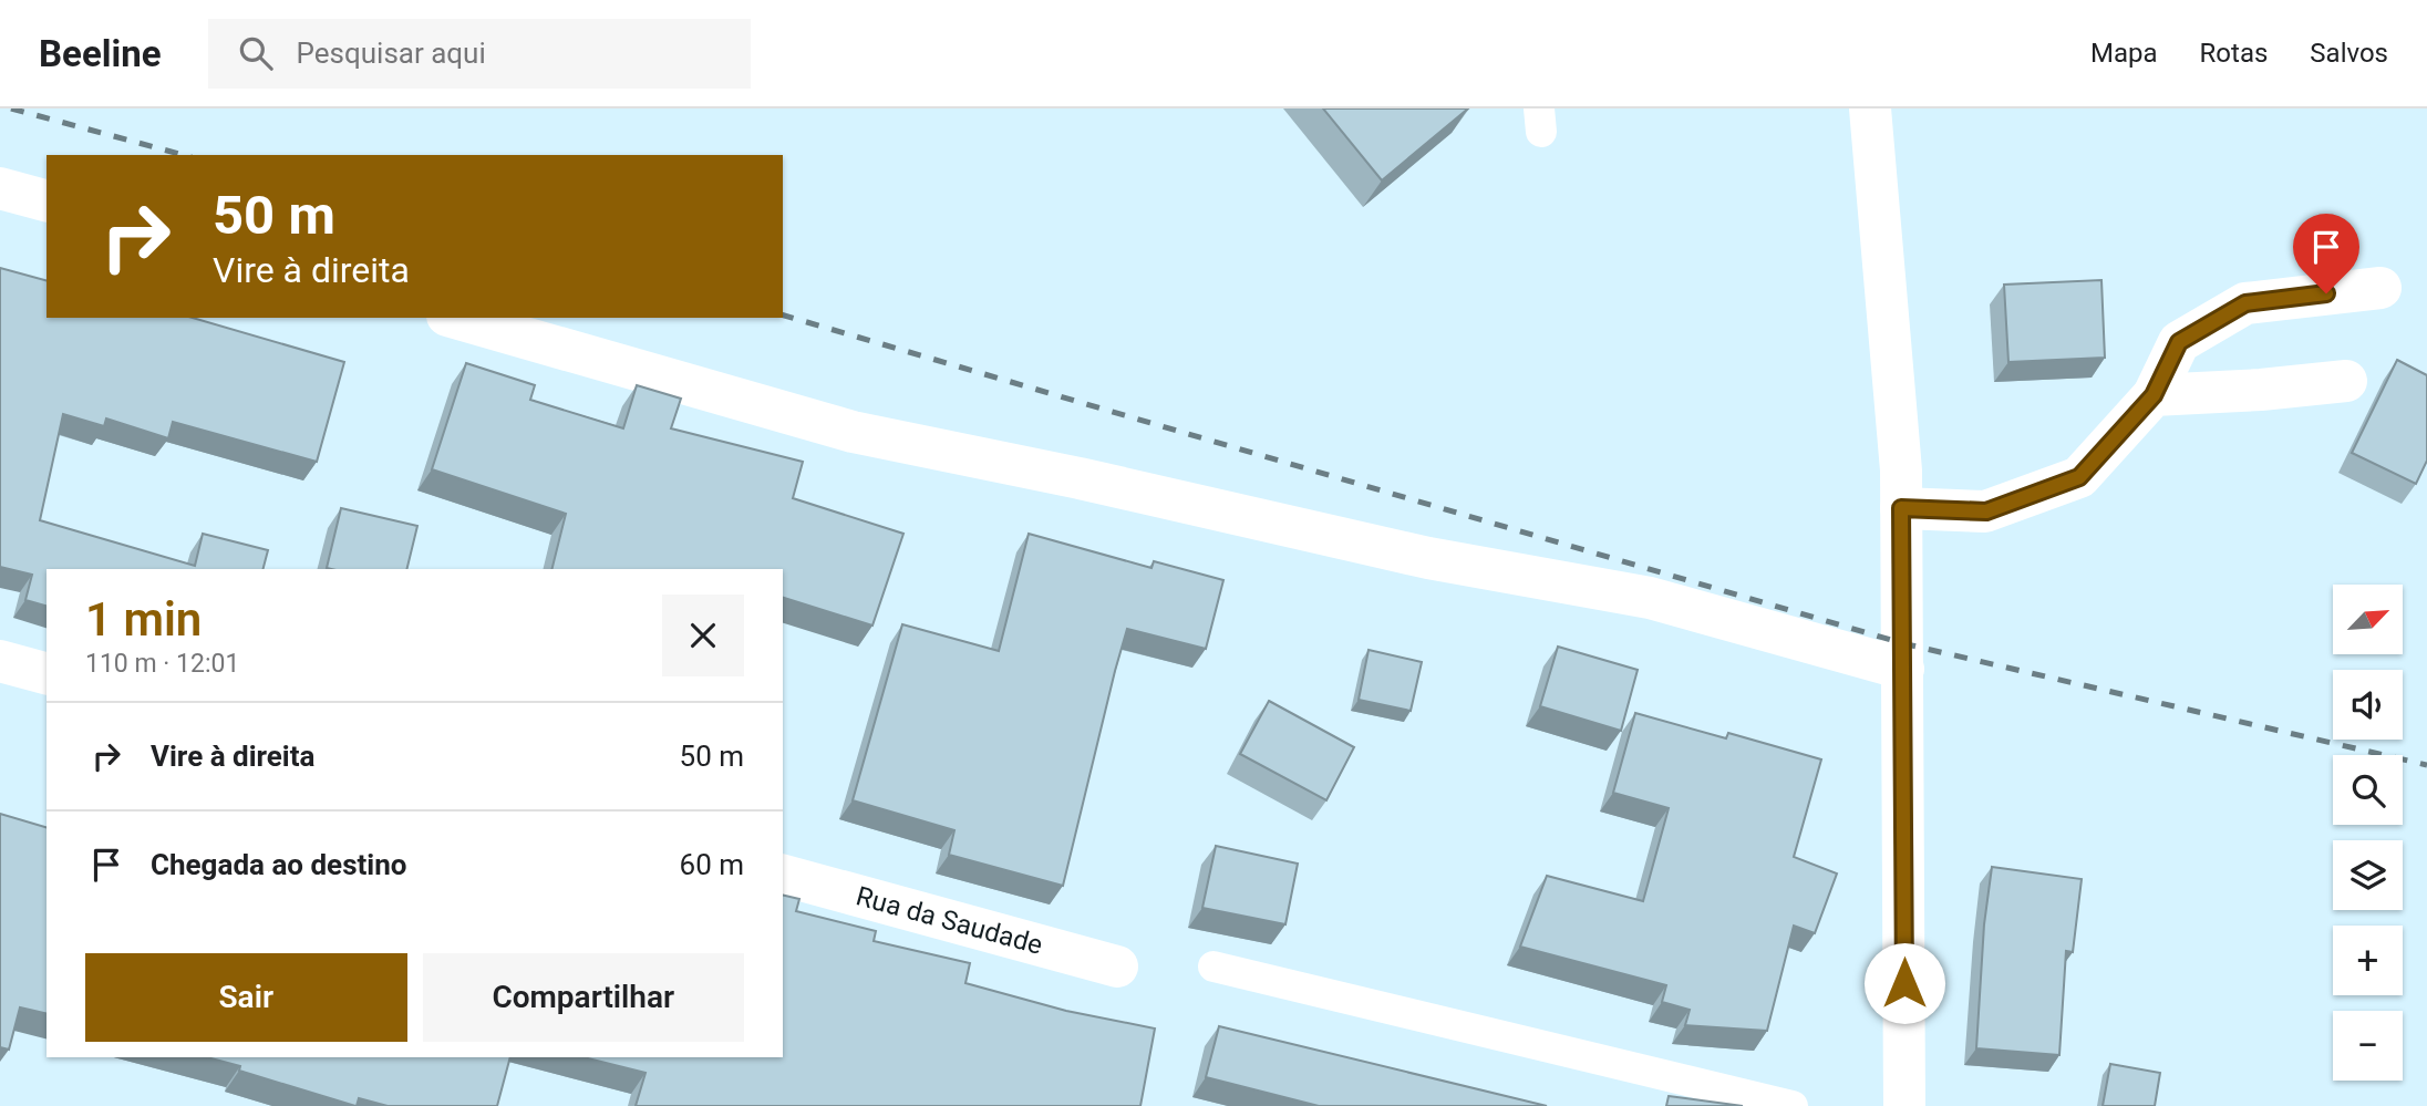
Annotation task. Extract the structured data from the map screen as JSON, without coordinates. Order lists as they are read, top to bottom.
{
  "streets": {
    "street": ["Rua da Saudade"]
  },
  "north": "top right",
  "page": {
    "header": "Beeline",
    "search": "Pesquisar aqui",
    "nav": ["Mapa", "Rotas", "Salvos"],
    "turn": ["50 m", "Vire à direita"],
    "heading": ["1 min", "110 m · 12:01"],
    "map_buttons": ["+", "−"],
    "list": [
      {
        "name": "Vire à direita",
        "value": "50 m"
      },
      {
        "name": "Chegada ao destino",
        "value": "60 m"
      }
    ],
    "buttons": ["Sair", "Compartilhar"]
  }
}
